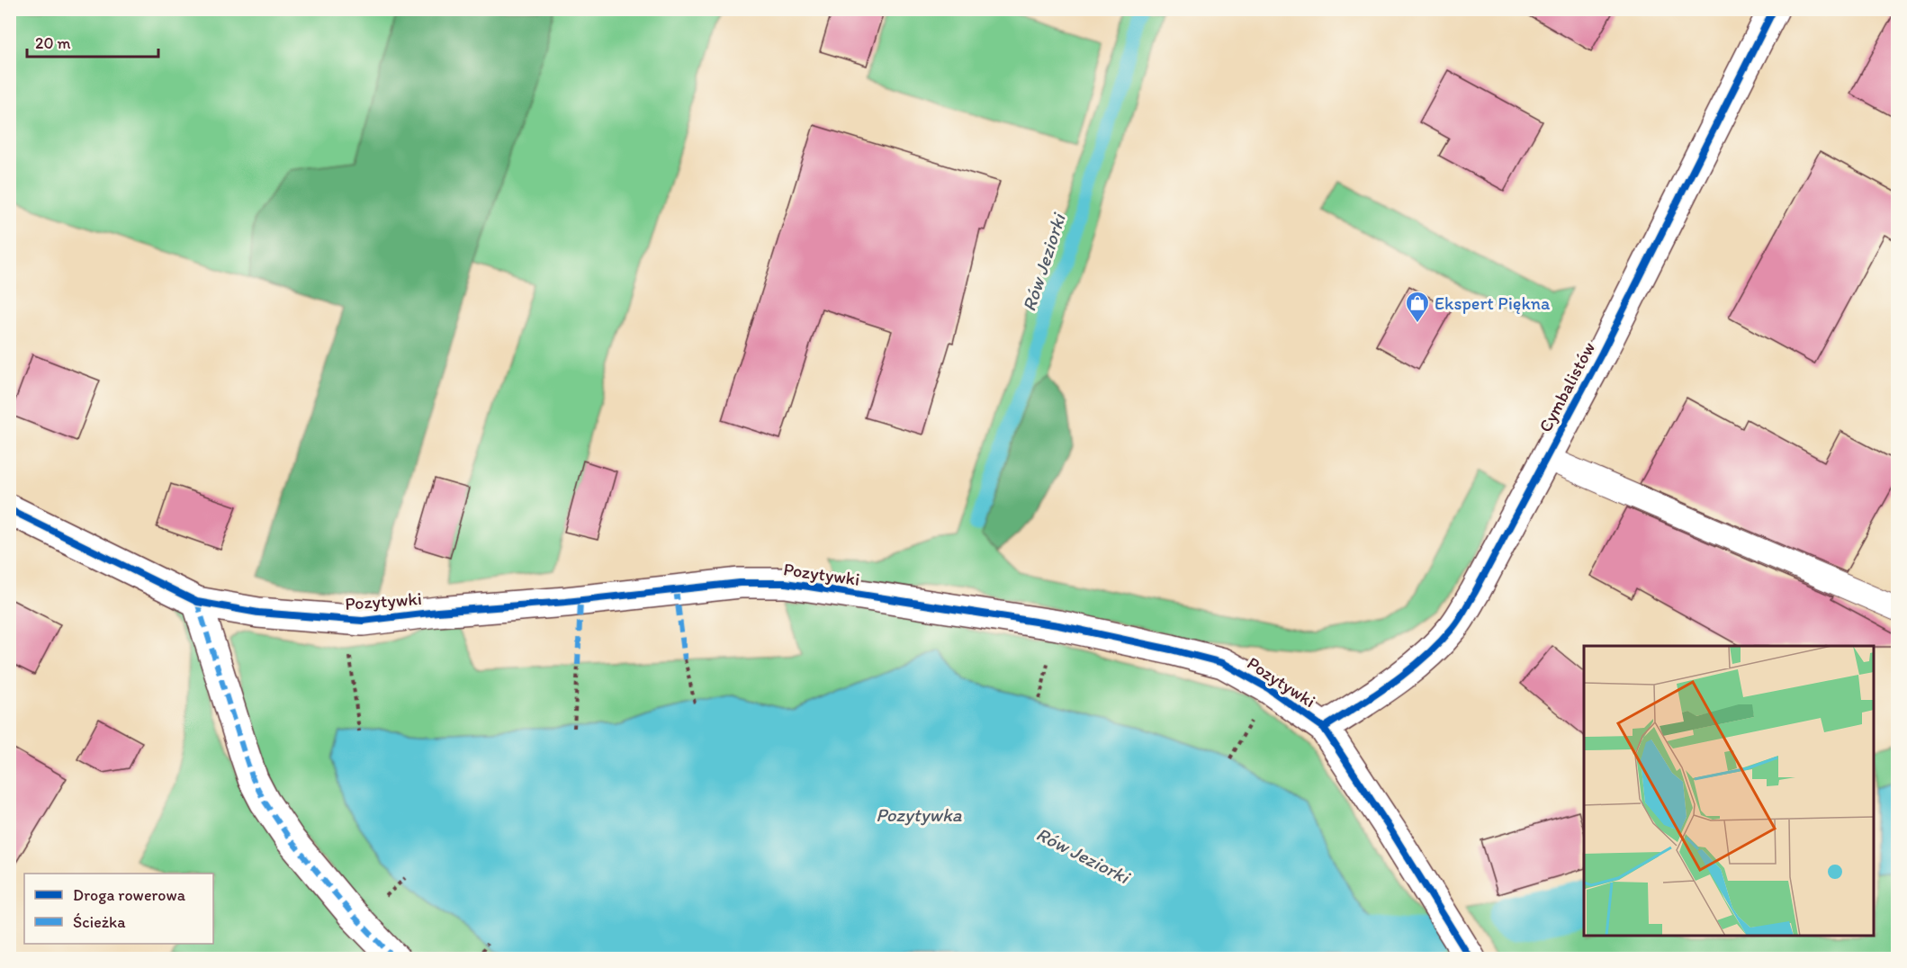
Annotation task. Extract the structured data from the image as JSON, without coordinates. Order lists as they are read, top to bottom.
{
  "streets": {
    "street": ["Cymbalistów", "Pozytywki"]
  },
  "crossings": [
    ["Cymbalistów", "Pozytywki"]
  ],
  "water": ["Rów Jeziorki", "Pozytywka"],
  "places": {
    "shop": ["Ekspert Piękna"]
  },
  "legend": ["Droga rowerowa", "Ścieżka"],
  "scale_bar": "20 m"
}
